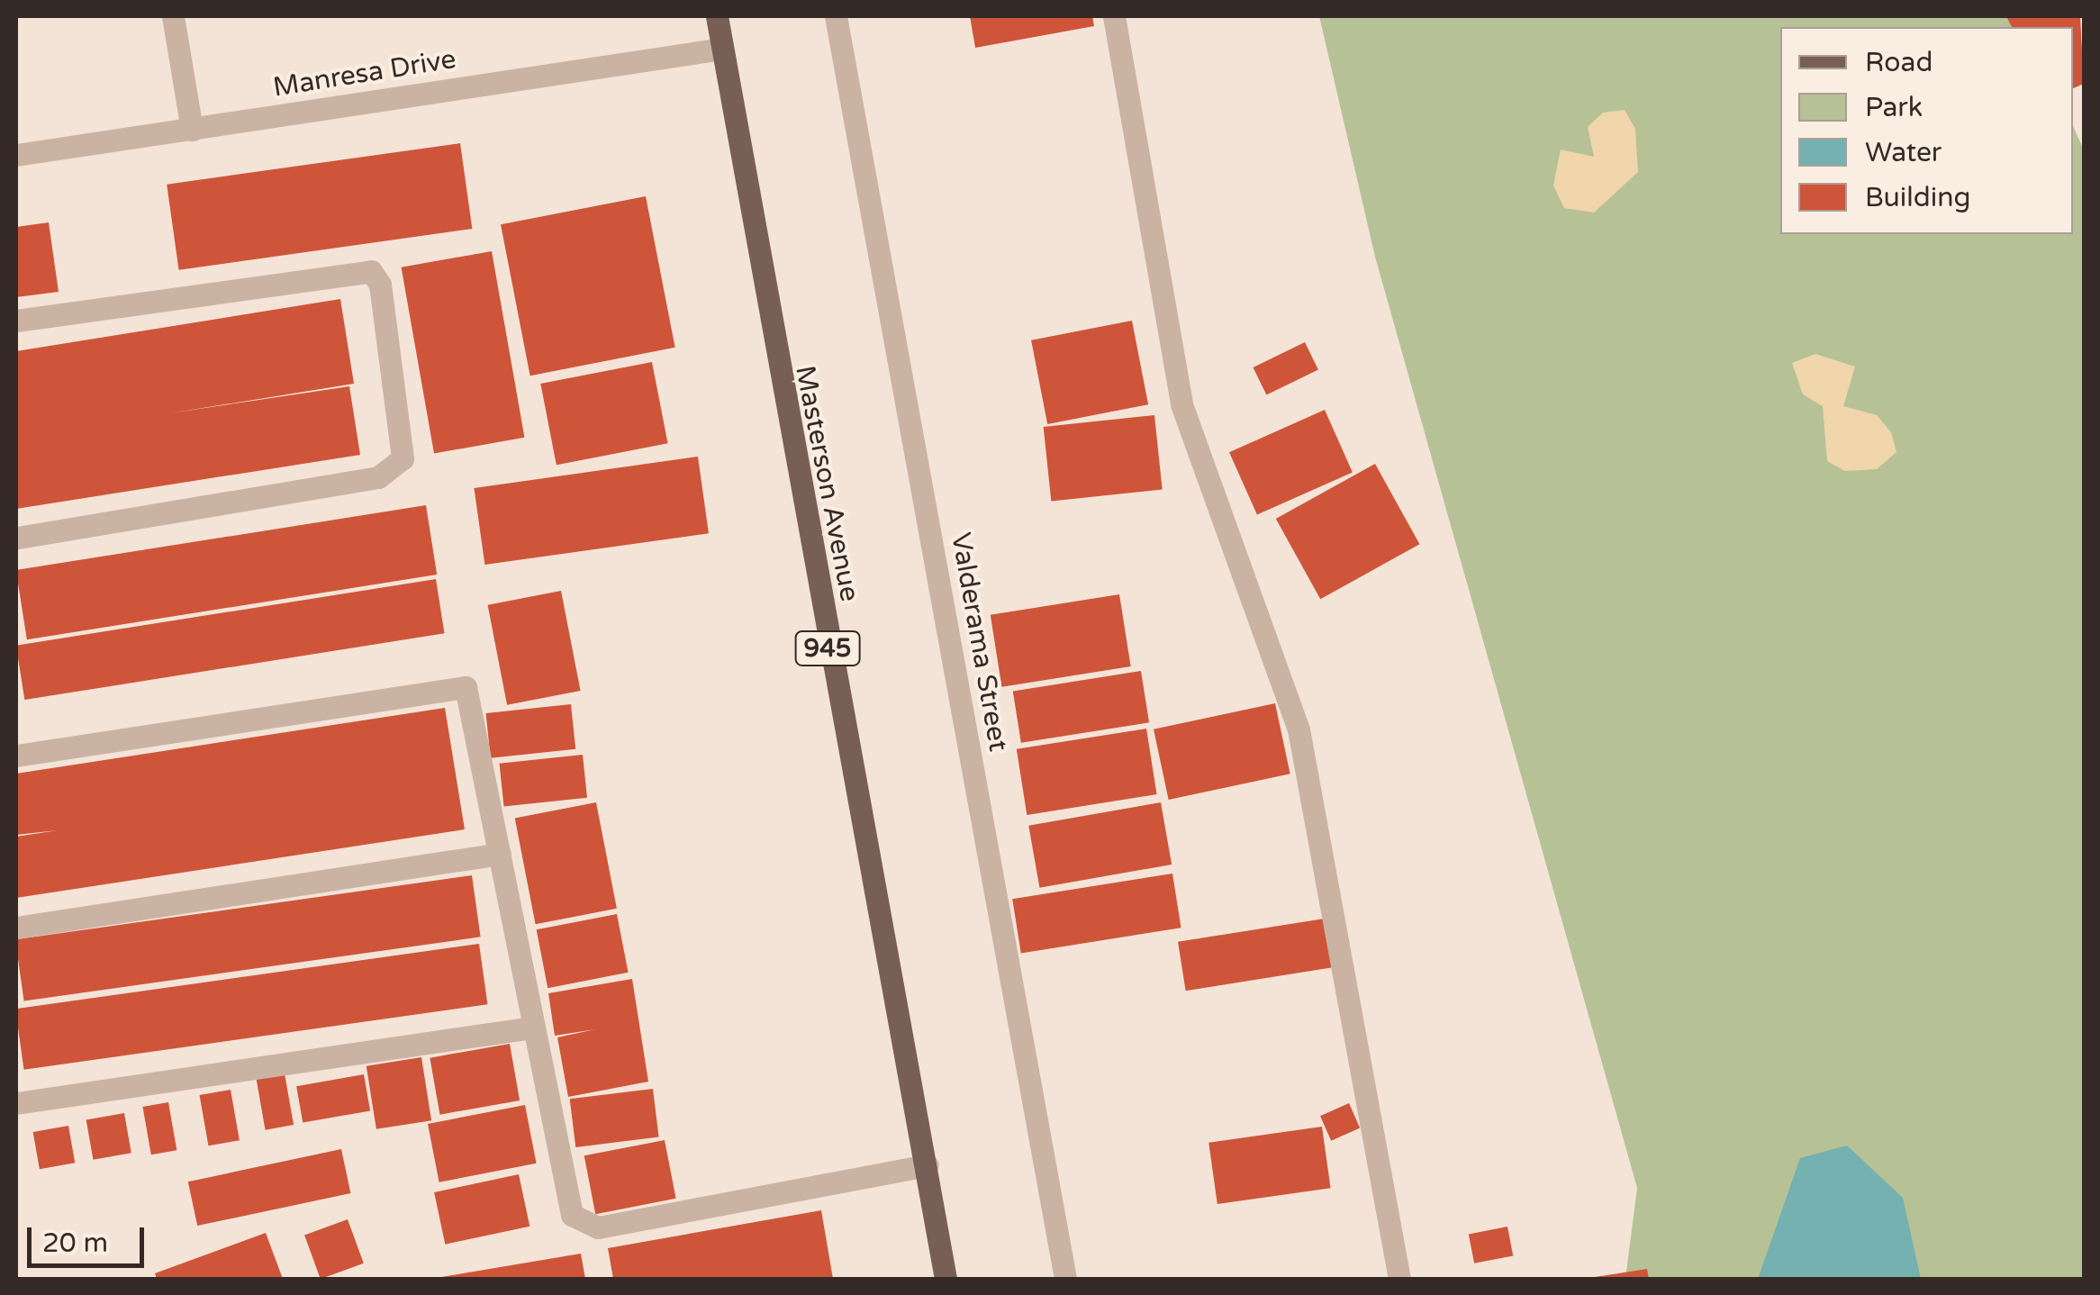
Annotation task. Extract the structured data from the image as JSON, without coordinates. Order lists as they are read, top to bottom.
{
  "streets": {
    "main road": ["Masterson Avenue", "945"],
    "street": ["Manresa Drive", "Valderama Street"]
  },
  "crossings": [
    ["Manresa Drive", "Masterson Avenue"]
  ],
  "legend": [
    "Road",
    "Park",
    "Water",
    "Building"
  ],
  "scale_bar": "20 m"
}
